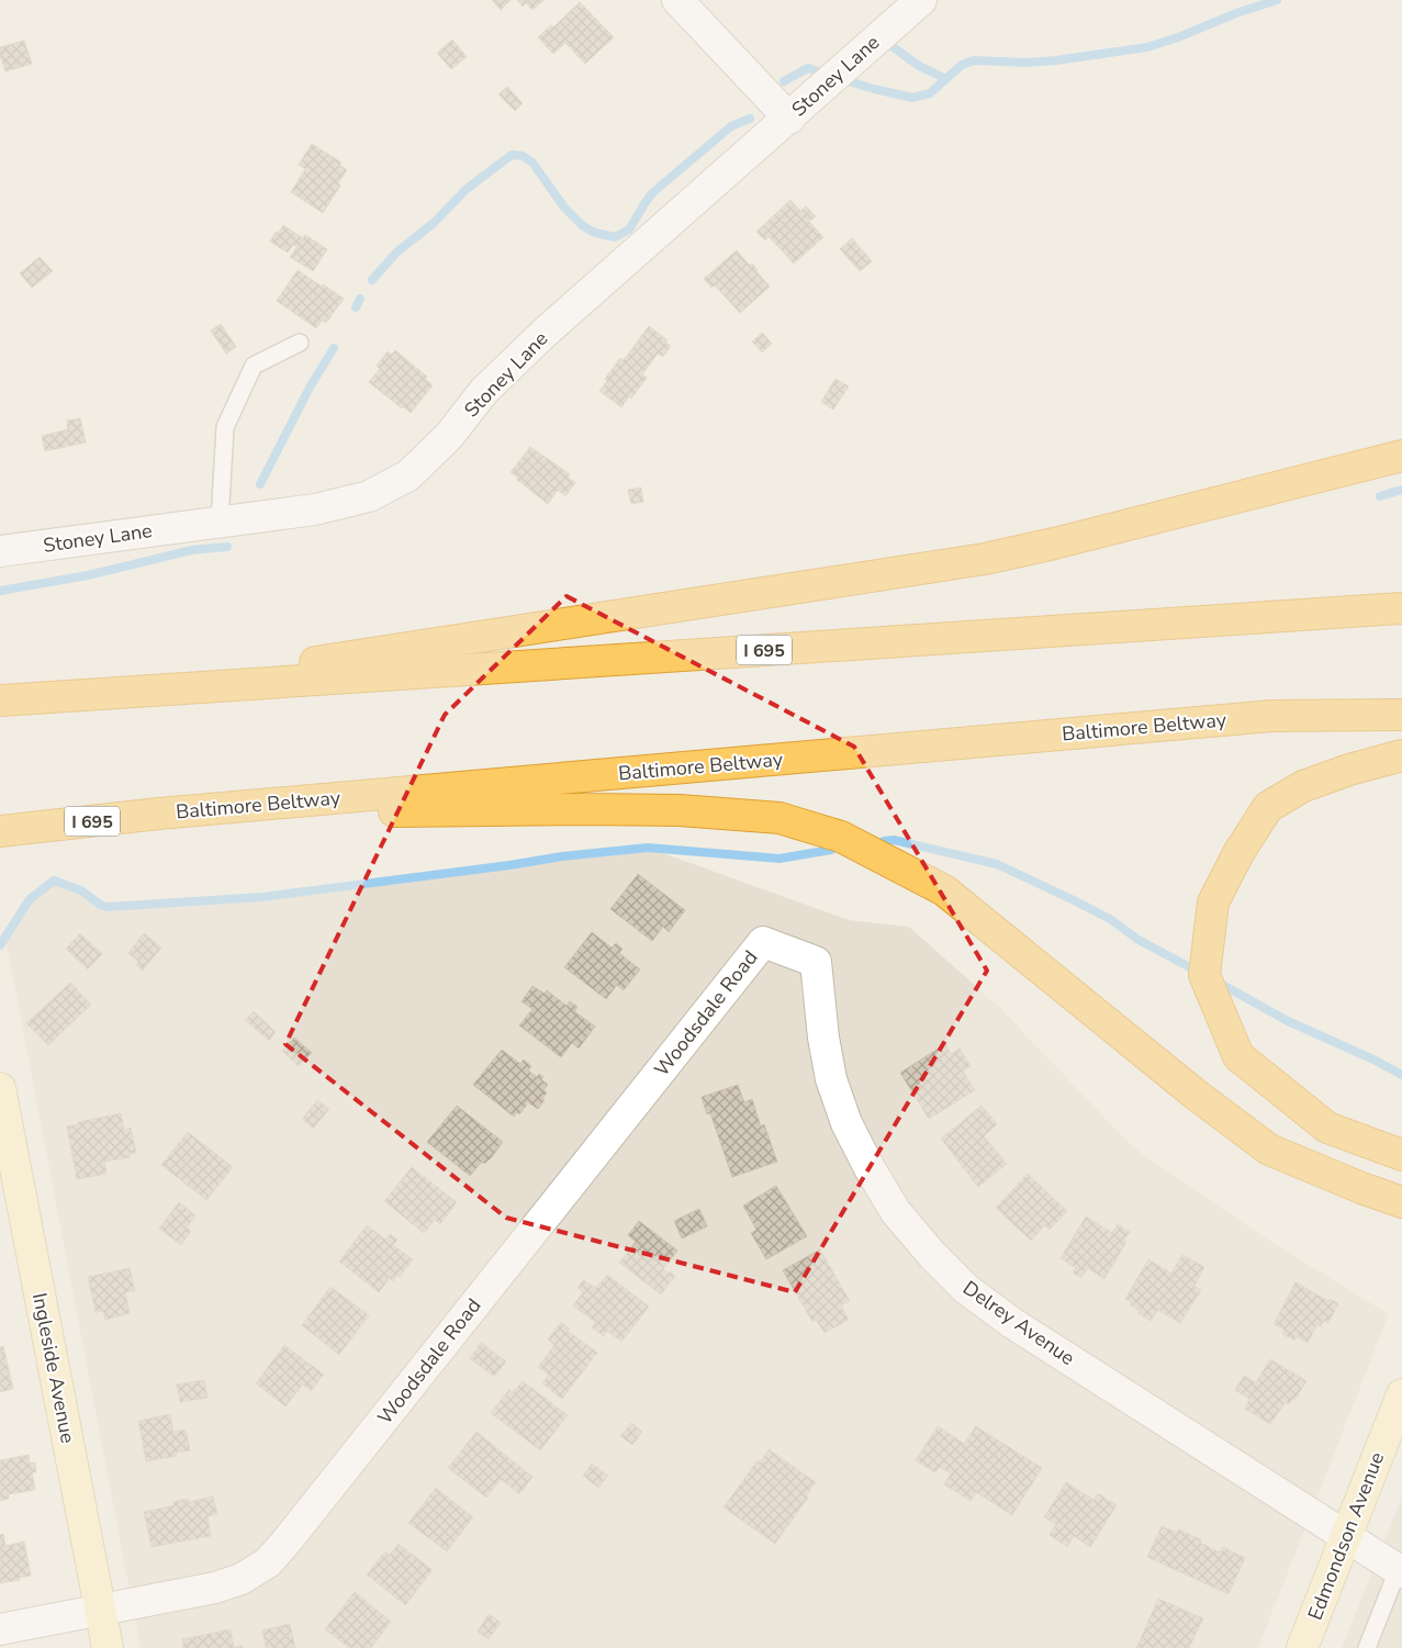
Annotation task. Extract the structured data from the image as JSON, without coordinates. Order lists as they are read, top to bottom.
{
  "streets": {
    "highway": ["I 695", "Baltimore Beltway"],
    "main road": ["Ingleside Avenue", "Edmondson Avenue"],
    "street": ["Stoney Lane", "Woodsdale Road", "Delrey Avenue"]
  },
  "crossings": [
    ["Woodsdale Road", "Delrey Avenue"],
    ["Woodsdale Road", "Ingleside Avenue"],
    ["Delrey Avenue", "Edmondson Avenue"]
  ]
}
